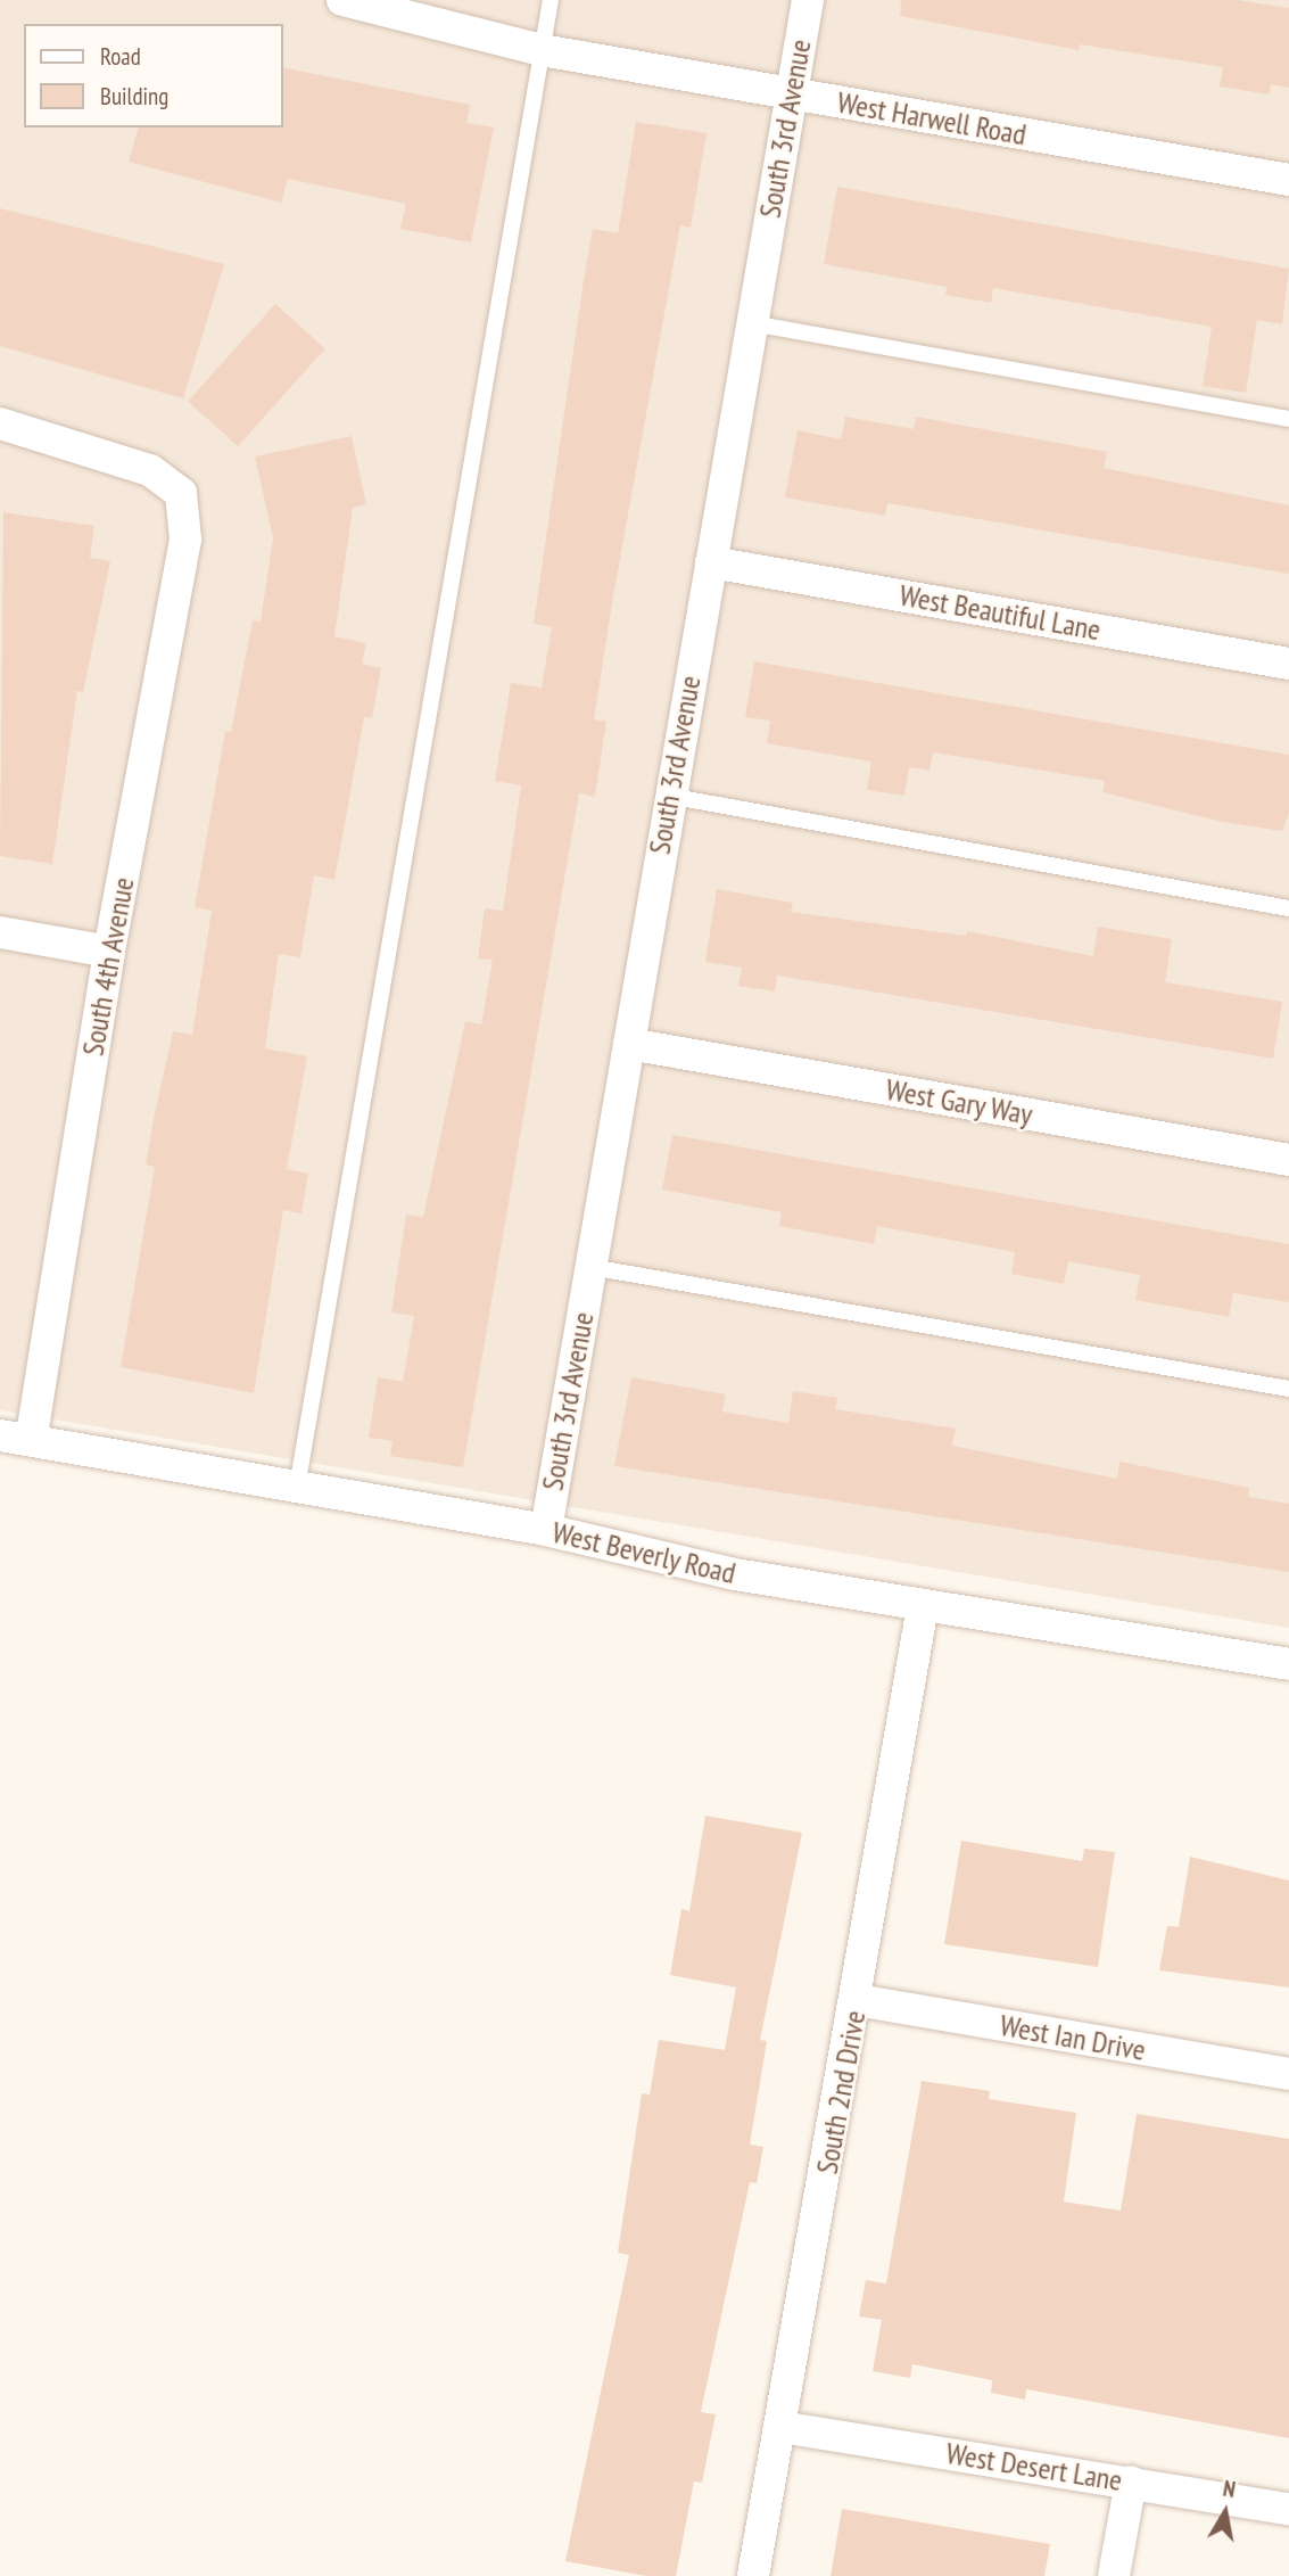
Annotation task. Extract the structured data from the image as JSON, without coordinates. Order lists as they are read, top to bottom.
{
  "streets": {
    "street": [
      "West Harwell Road",
      "South 3rd Avenue",
      "West Beautiful Lane",
      "South 4th Avenue",
      "West Gary Way",
      "West Beverly Road",
      "West Ian Drive",
      "South 2nd Drive",
      "West Desert Lane"
    ]
  },
  "crossings": [
    ["West Harwell Road", "South 3rd Avenue"],
    ["South 3rd Avenue", "West Beautiful Lane"],
    ["South 3rd Avenue", "West Gary Way"],
    ["South 3rd Avenue", "West Beverly Road"],
    ["South 4th Avenue", "West Beverly Road"],
    ["West Beverly Road", "South 2nd Drive"],
    ["West Ian Drive", "South 2nd Drive"],
    ["South 2nd Drive", "West Desert Lane"]
  ],
  "legend": ["Road", "Building"],
  "north": "top"
}
